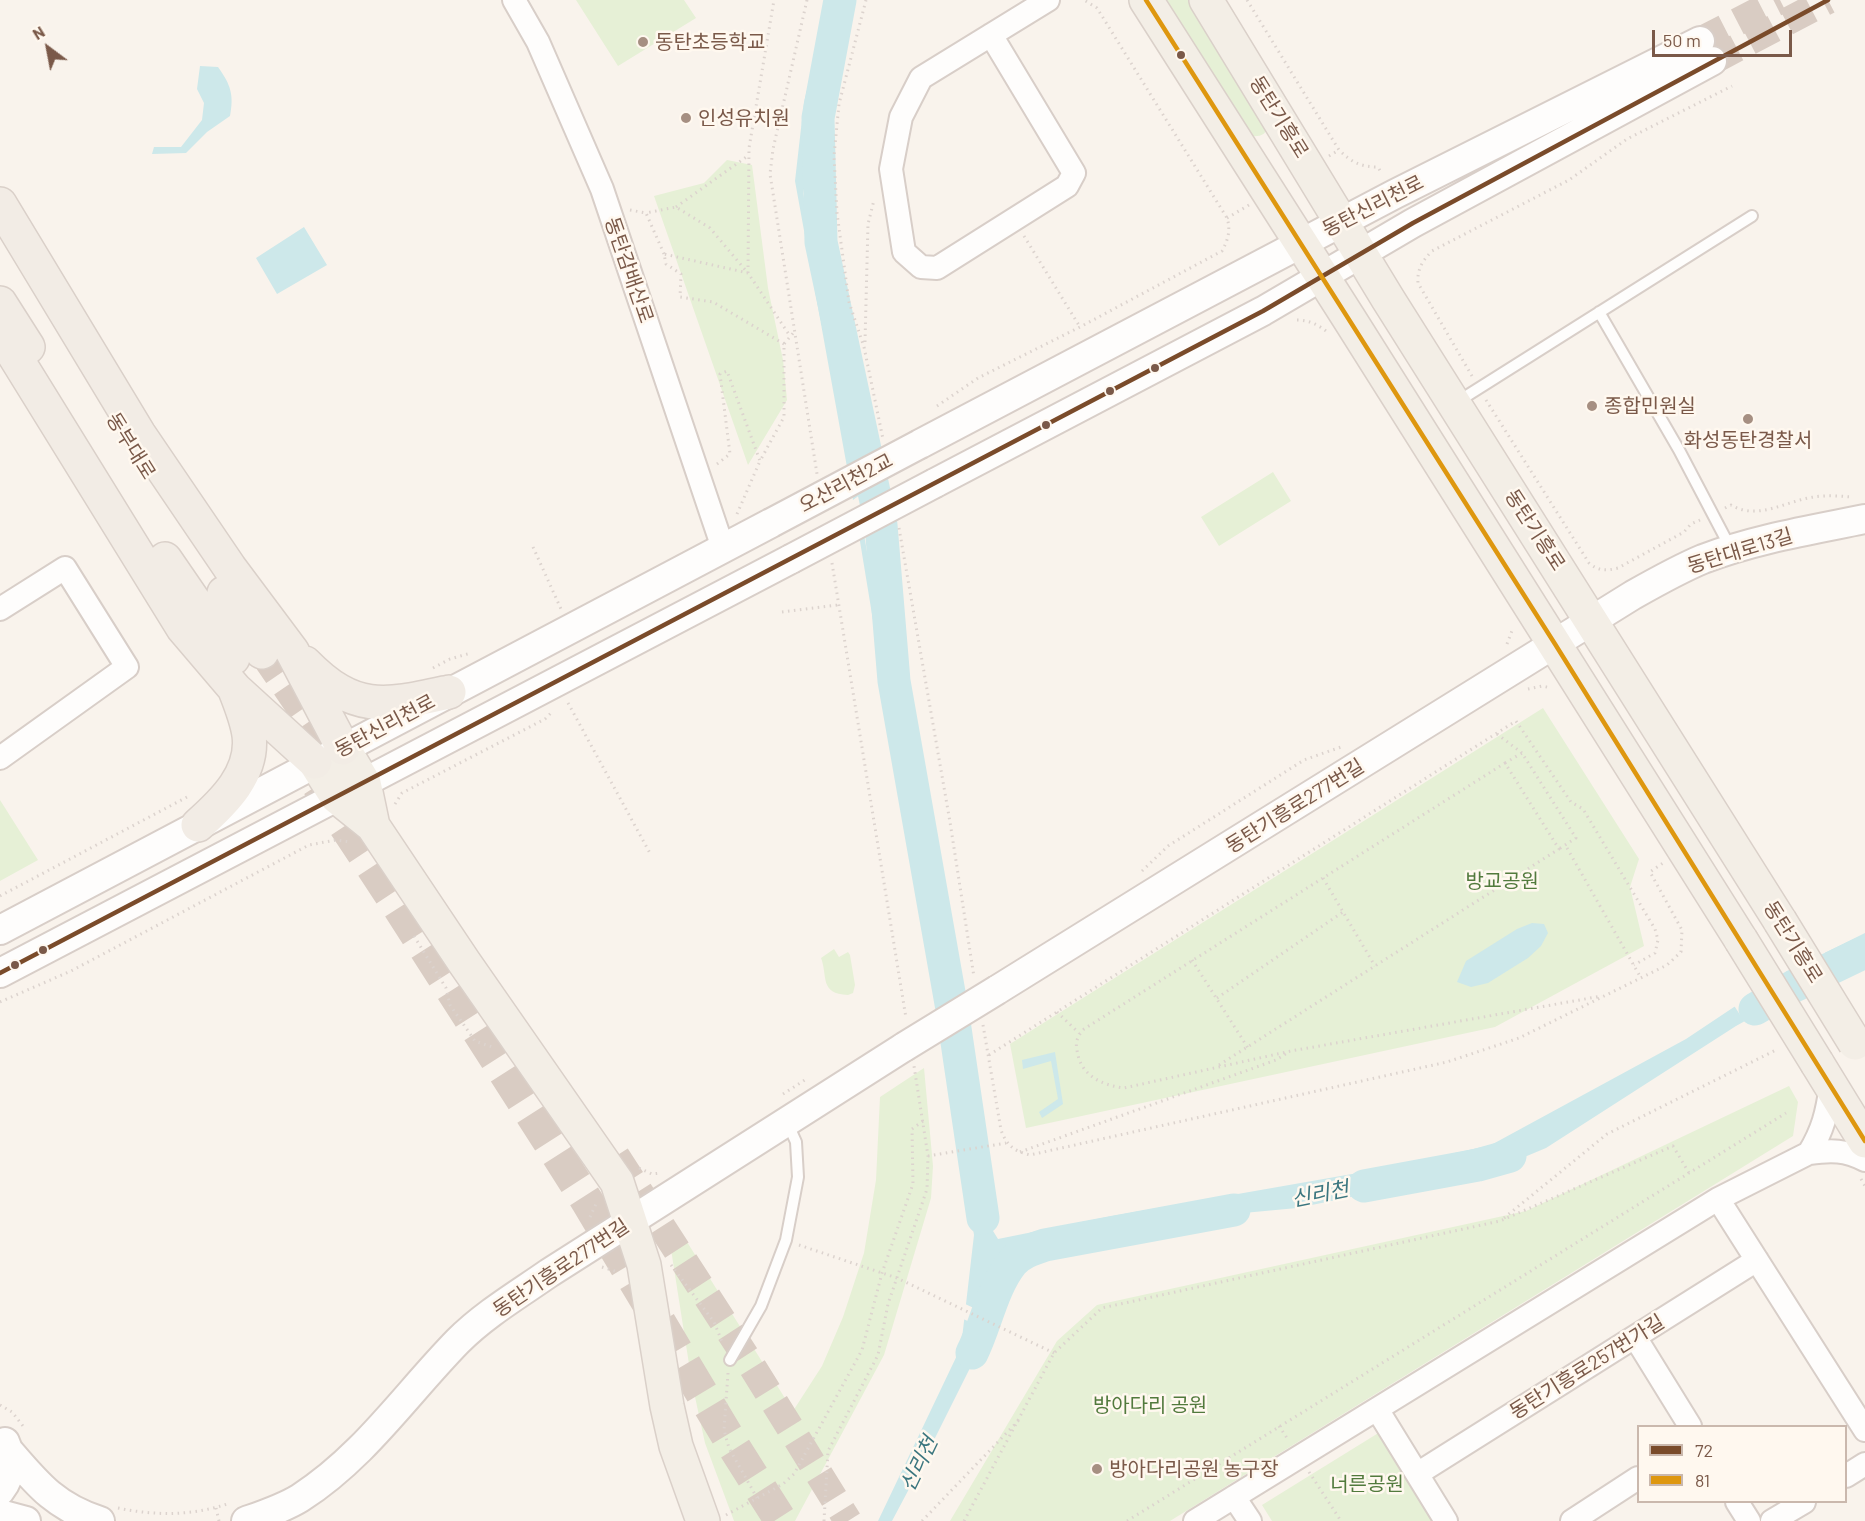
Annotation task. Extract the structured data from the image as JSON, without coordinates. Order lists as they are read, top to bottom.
{
  "streets": {
    "highway": ["동부대로"],
    "main road": ["동탄기흥로"],
    "street": [
      "동탄신리천로",
      "동탄감배산로",
      "오산리천2교",
      "동탄대로13길",
      "동탄기흥로277번길",
      "동탄기흥로257번가길"
    ]
  },
  "crossings": [
    ["동탄기흥로", "동탄신리천로"],
    ["동탄기흥로", "동탄대로13길"],
    ["동탄기흥로", "동탄기흥로277번길"],
    ["동탄신리천로", "동탄감배산로"],
    ["동탄신리천로", "오산리천2교"],
    ["동탄대로13길", "동탄기흥로277번길"]
  ],
  "water": ["신리천"],
  "parks": ["방교공원", "방아다리 공원", "너른공원"],
  "places": [
    "동탄초등학교",
    "인성유치원",
    "종합민원실",
    "화성동탄경찰서",
    "방아다리공원 농구장"
  ],
  "lines": ["transit line 72", "transit line 81"],
  "legend": ["72", "81"],
  "scale_bar": "50 m",
  "north": "top left"
}
